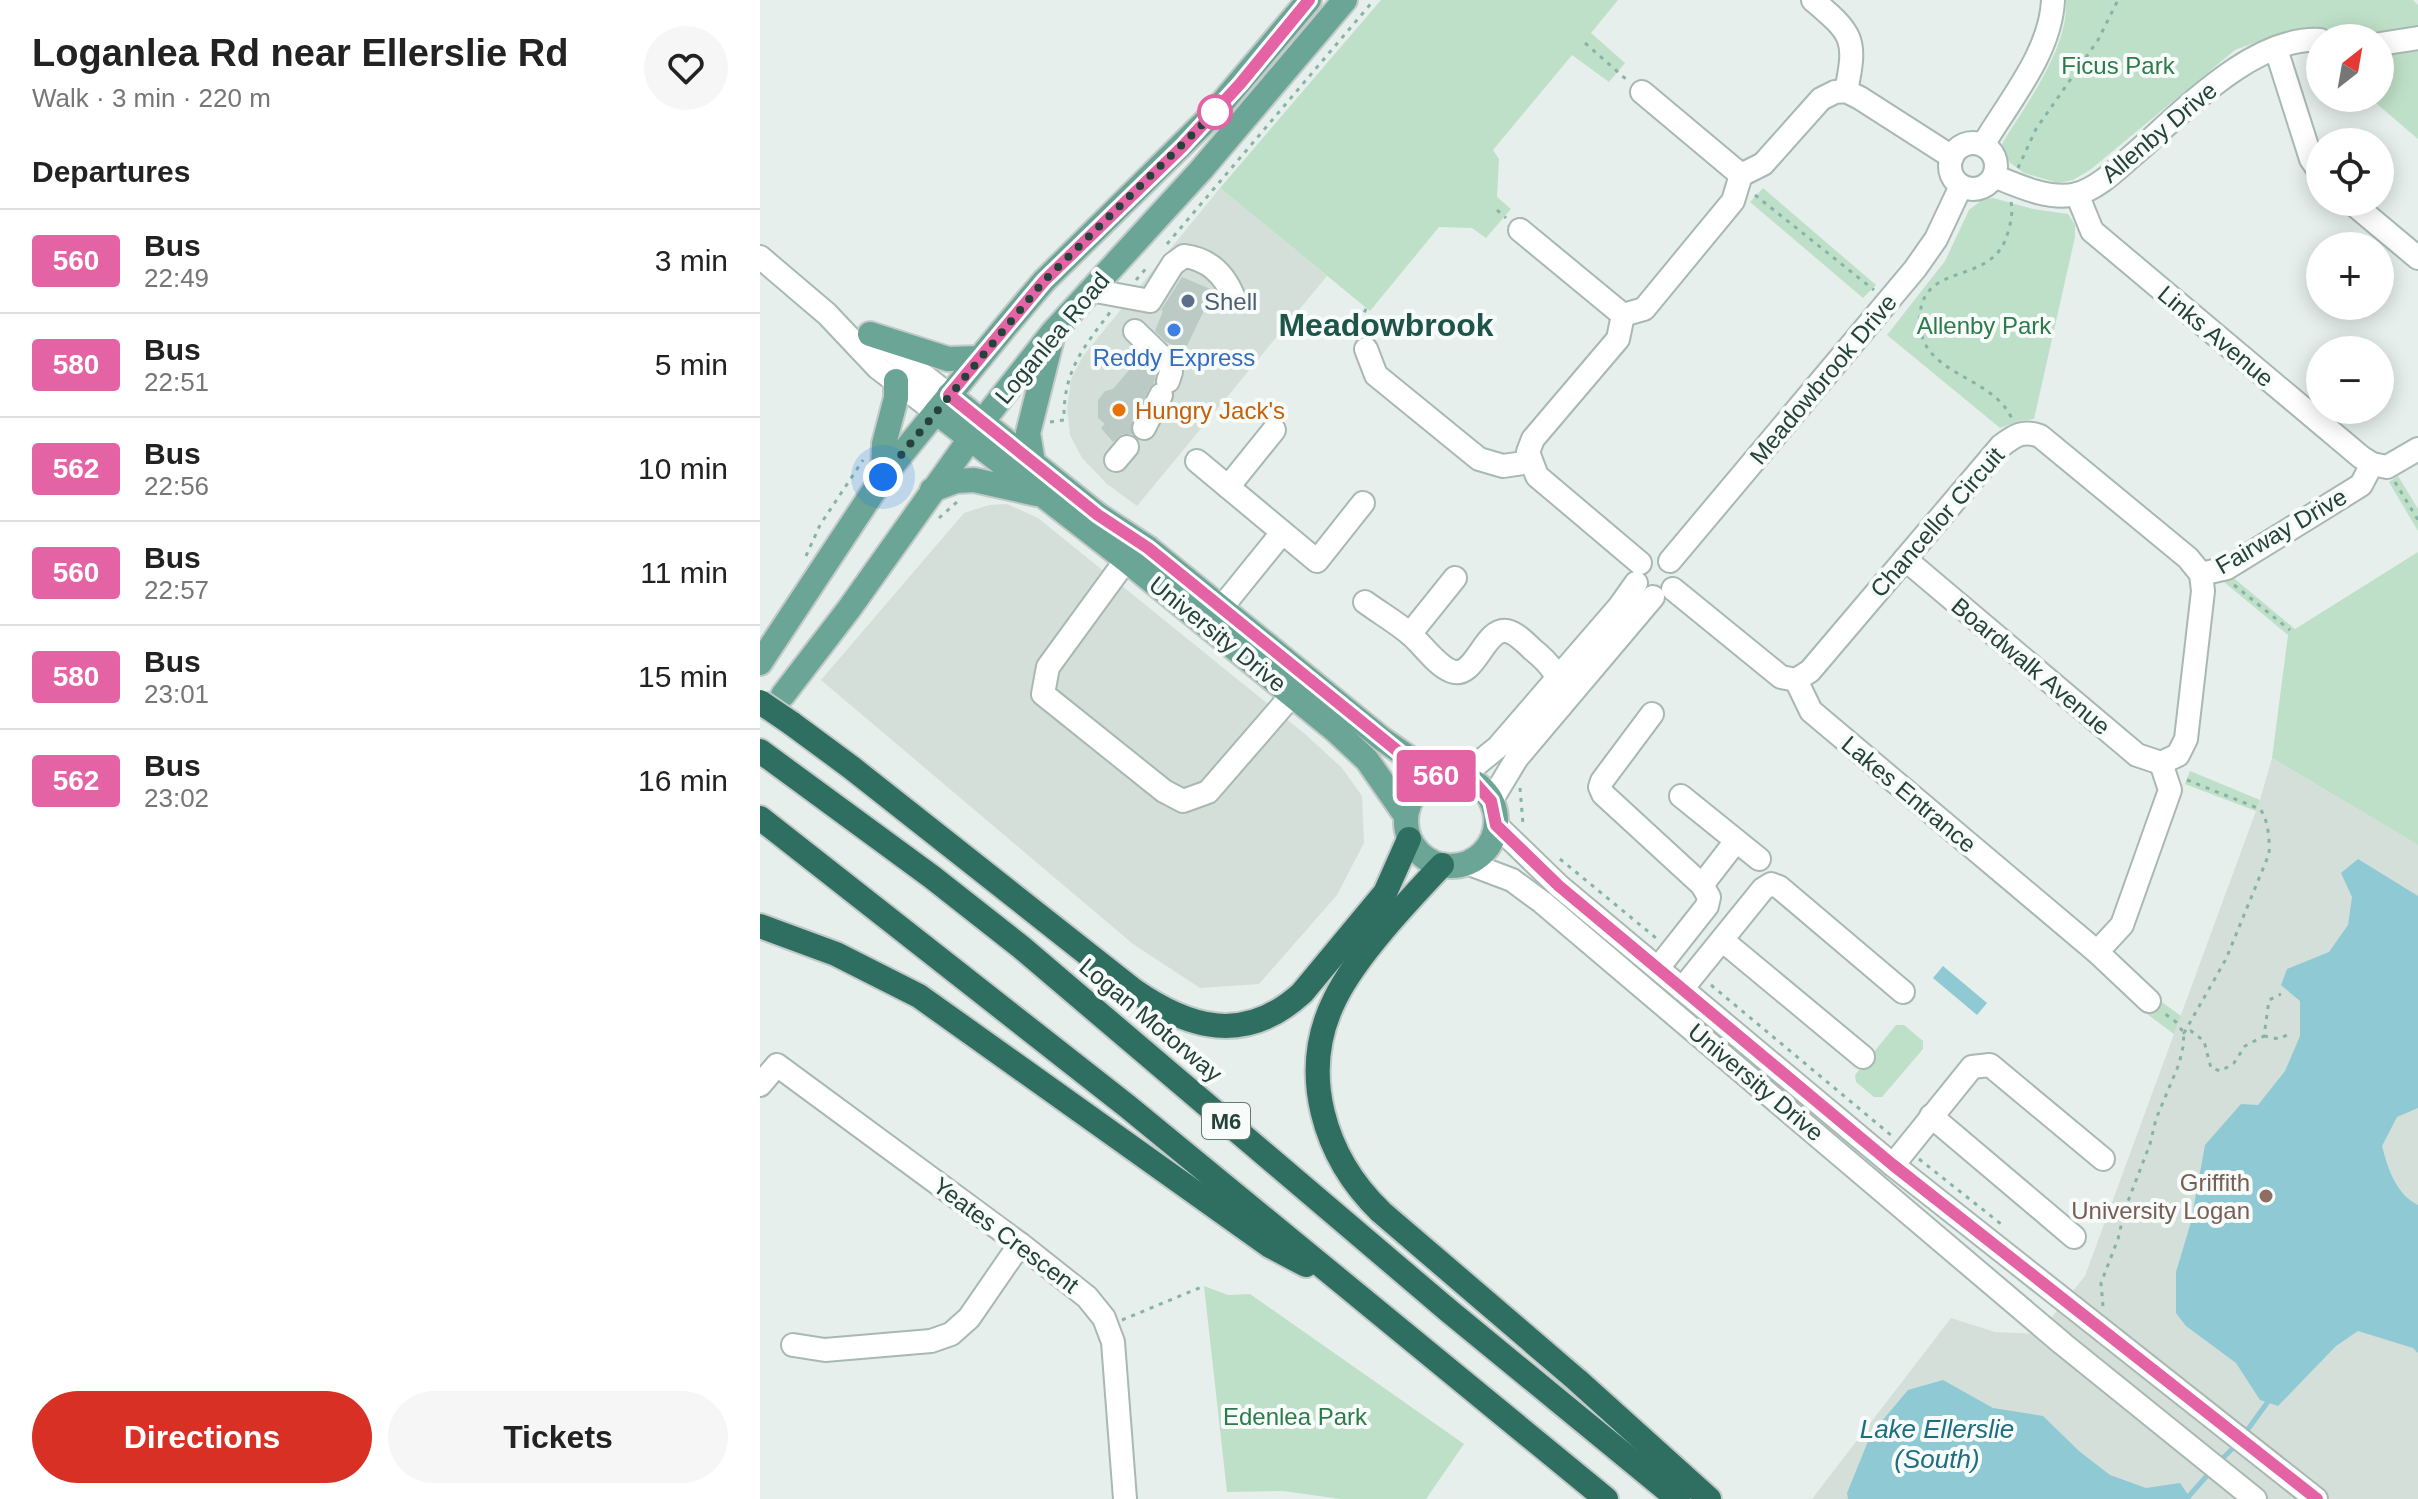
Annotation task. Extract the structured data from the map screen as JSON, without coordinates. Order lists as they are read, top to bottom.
{
  "streets": {
    "highway": ["Logan Motorway", "M6"],
    "main road": ["Loganlea Road", "University Drive"],
    "street": [
      "Allenby Drive",
      "Links Avenue",
      "Meadowbrook Drive",
      "Chancellor Circuit",
      "Fairway Drive",
      "Boardwalk Avenue",
      "Lakes Entrance",
      "Yeates Crescent"
    ]
  },
  "crossings": [
    ["Allenby Drive", "Links Avenue"],
    ["Allenby Drive", "Meadowbrook Drive"],
    ["Links Avenue", "Fairway Drive"],
    ["Loganlea Road", "University Drive"],
    ["Chancellor Circuit", "Fairway Drive"],
    ["Chancellor Circuit", "Boardwalk Avenue"],
    ["Chancellor Circuit", "Lakes Entrance"],
    ["Fairway Drive", "Boardwalk Avenue"]
  ],
  "districts": ["Meadowbrook"],
  "water": ["Lake Ellerslie (South)"],
  "parks": ["Ficus Park", "Allenby Park", "Edenlea Park"],
  "places": [
    "Shell",
    "Reddy Express",
    "Hungry Jack's",
    "Griffith University Logan"
  ],
  "lines": ["bus line 560"],
  "north": "top right",
  "page": {
    "heading": [
      ["Loganlea Rd near Ellerslie Rd", "Walk · 3 min · 220 m"],
      "Departures"
    ],
    "on_map": "560",
    "map_buttons": ["+", "−"],
    "list": [
      {
        "mark": "560",
        "name": "Bus",
        "note": "22:49",
        "value": "3 min"
      },
      {
        "mark": "580",
        "name": "Bus",
        "note": "22:51",
        "value": "5 min"
      },
      {
        "mark": "562",
        "name": "Bus",
        "note": "22:56",
        "value": "10 min"
      },
      {
        "mark": "560",
        "name": "Bus",
        "note": "22:57",
        "value": "11 min"
      },
      {
        "mark": "580",
        "name": "Bus",
        "note": "23:01",
        "value": "15 min"
      },
      {
        "mark": "562",
        "name": "Bus",
        "note": "23:02",
        "value": "16 min"
      }
    ],
    "buttons": ["Directions", "Tickets"]
  }
}
